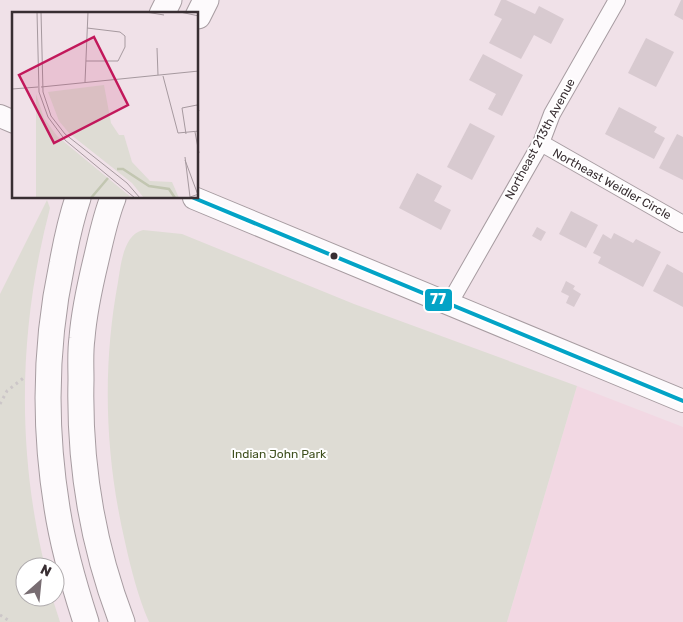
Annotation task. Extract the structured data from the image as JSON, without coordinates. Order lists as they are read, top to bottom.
{
  "streets": {
    "street": ["Northeast 213th Avenue", "Northeast Weidler Circle"]
  },
  "crossings": [
    ["Northeast 213th Avenue", "Northeast Weidler Circle"]
  ],
  "parks": ["Indian John Park"],
  "lines": ["transit line 77"],
  "north": "top right"
}
